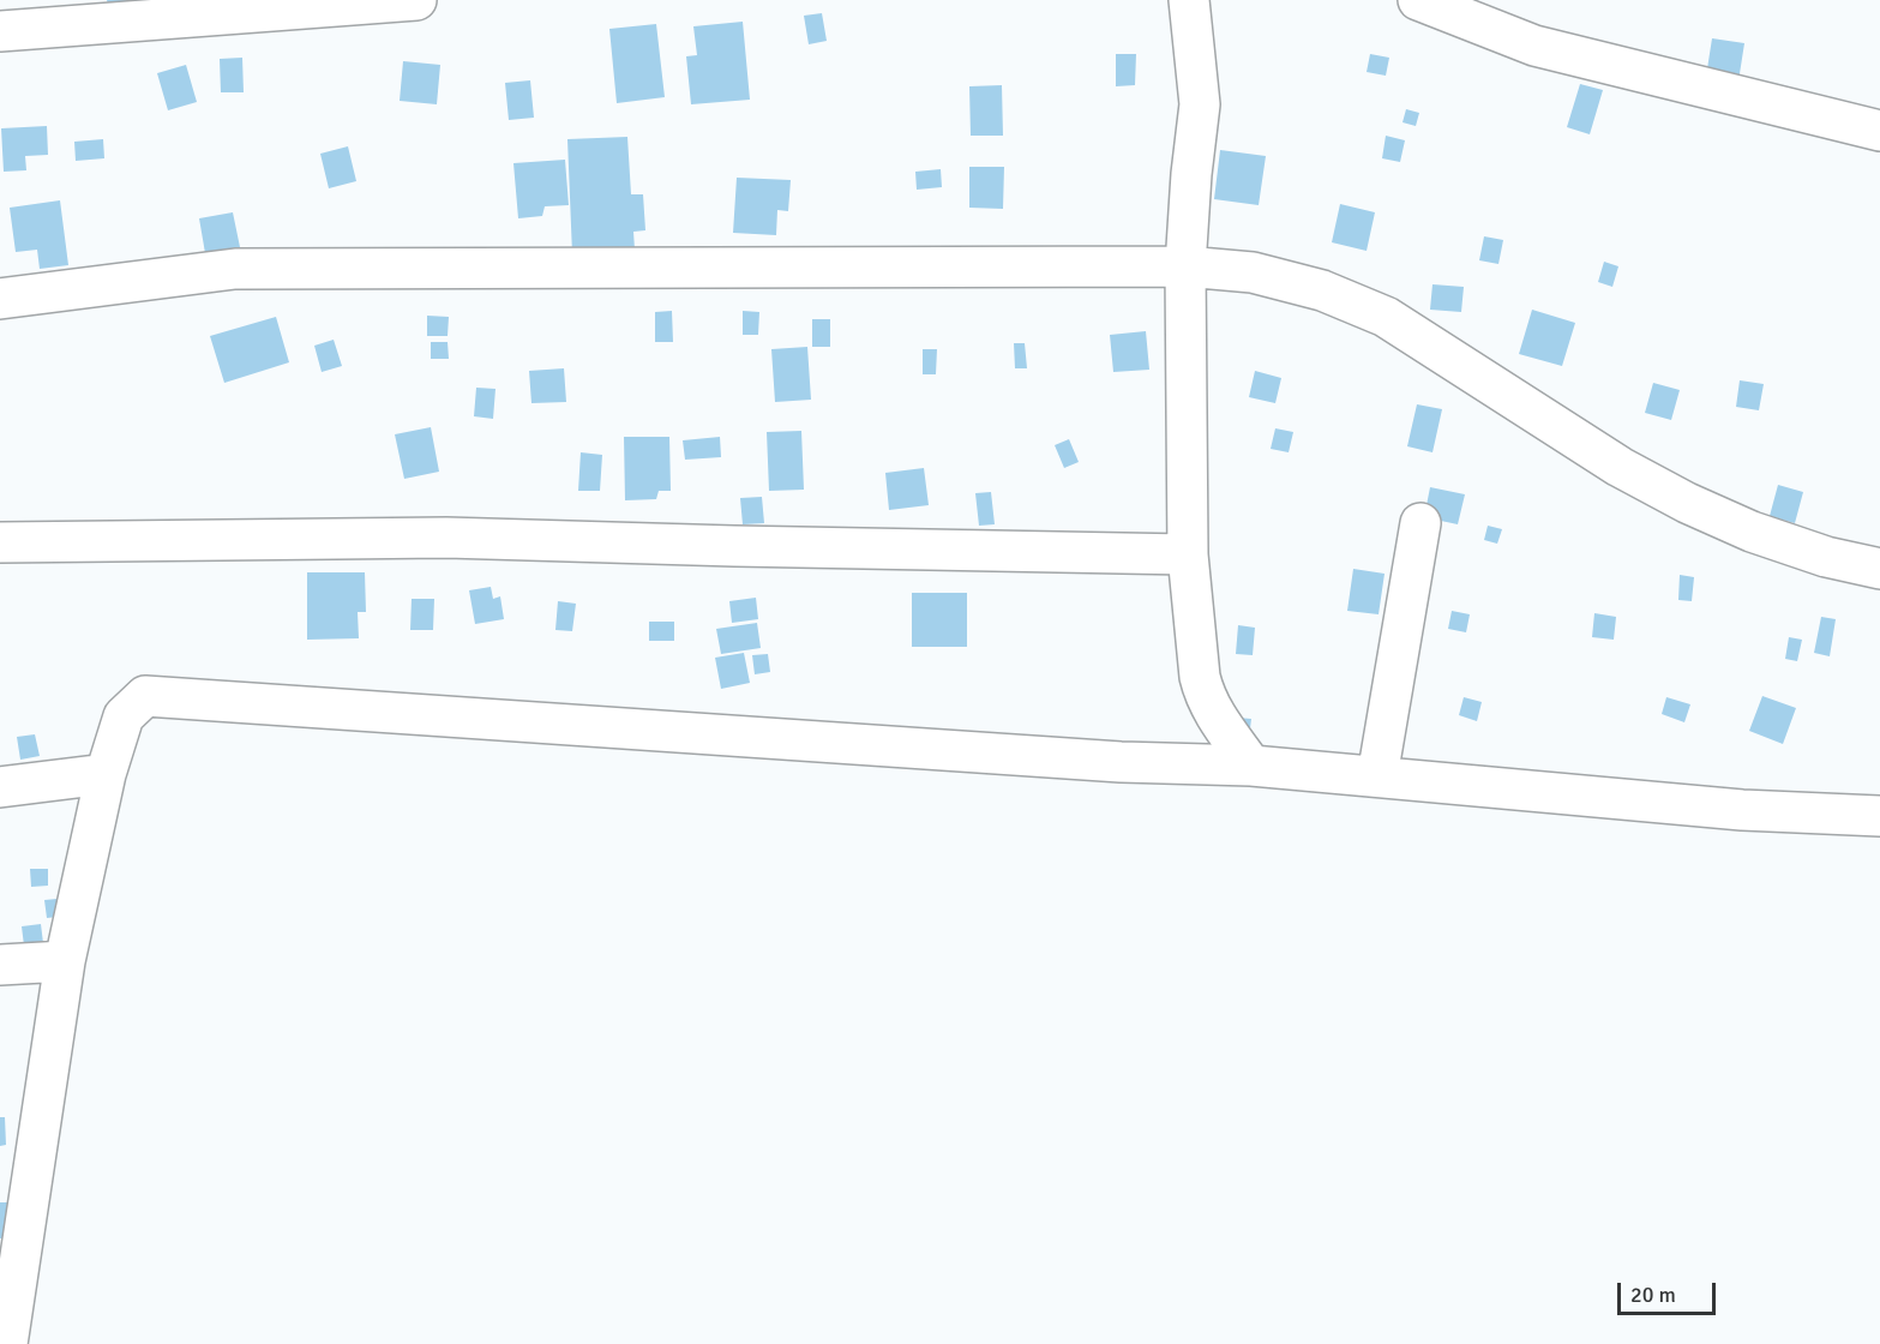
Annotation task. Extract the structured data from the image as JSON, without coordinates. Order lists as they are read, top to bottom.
{
  "scale_bar": "20 m"
}
